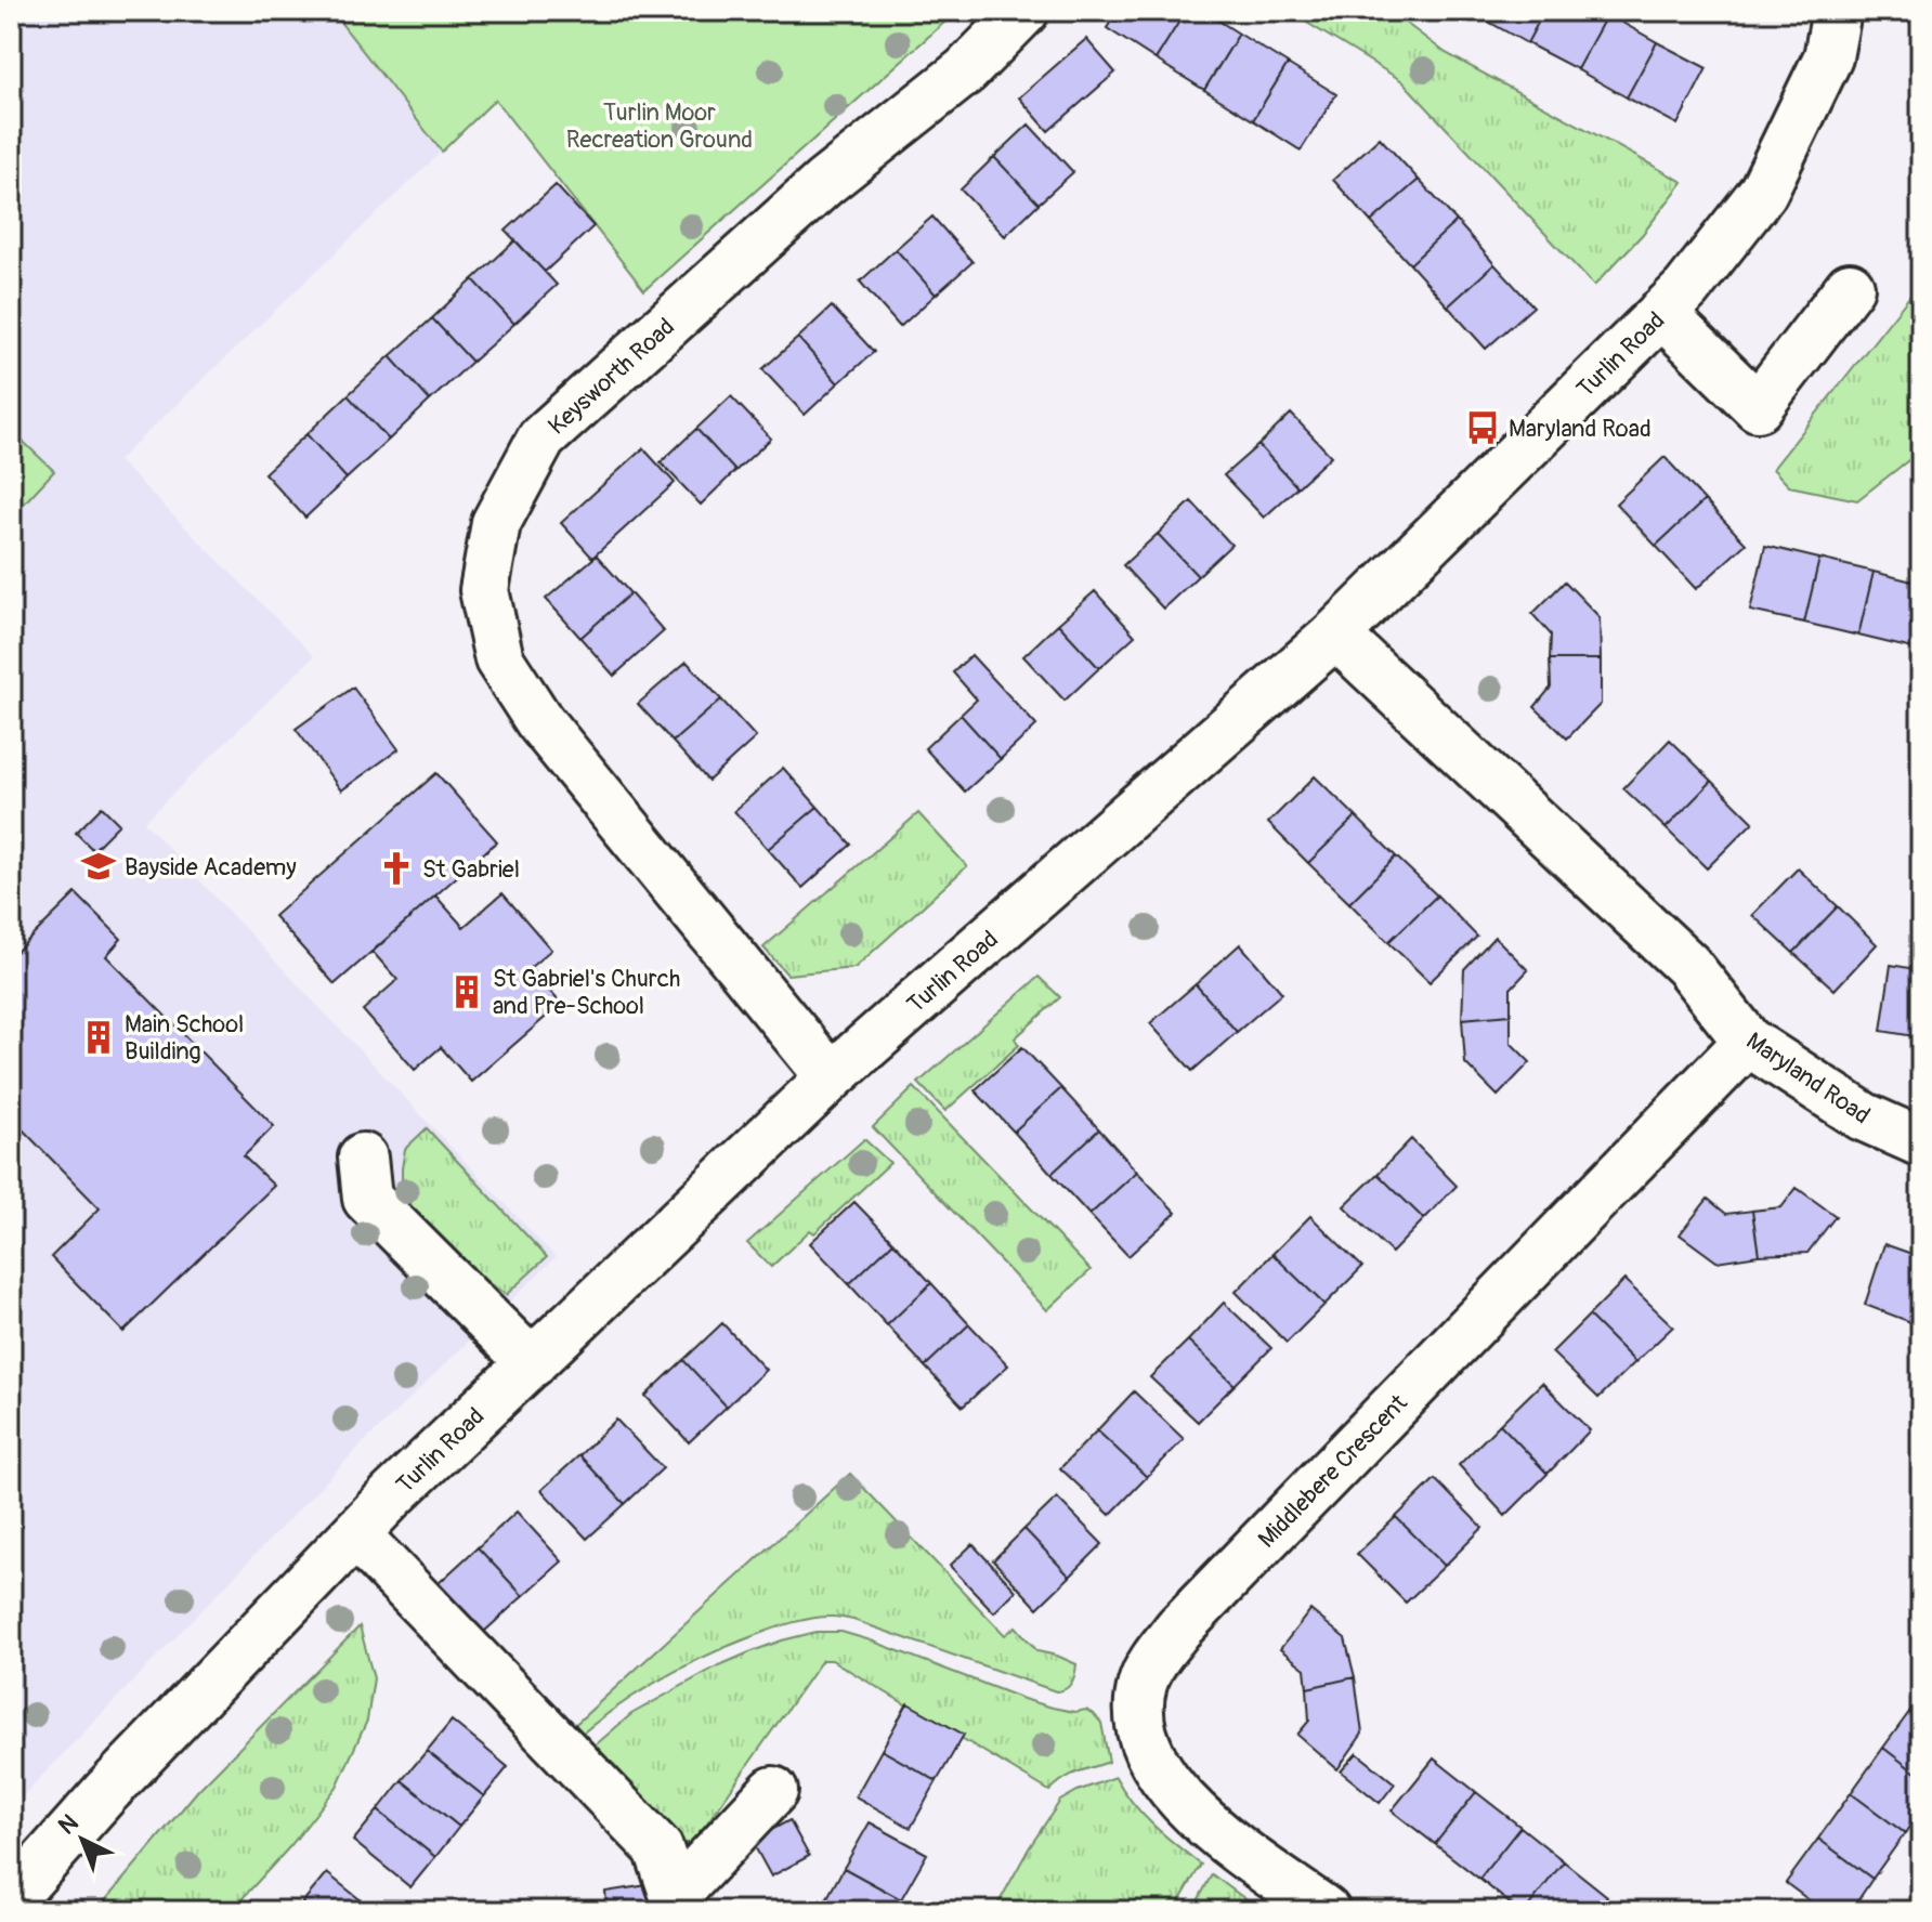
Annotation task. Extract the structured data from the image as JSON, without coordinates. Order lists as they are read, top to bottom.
{
  "streets": {
    "street": [
      "Turlin Road",
      "Keysworth Road",
      "Maryland Road",
      "Middlebere Crescent"
    ]
  },
  "crossings": [
    ["Turlin Road", "Keysworth Road"],
    ["Turlin Road", "Maryland Road"],
    ["Maryland Road", "Middlebere Crescent"]
  ],
  "parks": ["Turlin Moor Recreation Ground"],
  "places": {
    "bus stop": ["Maryland Road"],
    "school or university": ["Bayside Academy"],
    "church": ["St Gabriel"],
    "building": ["St Gabriel's Church and Pre-School", "Main School Building"]
  },
  "north": "top left"
}
